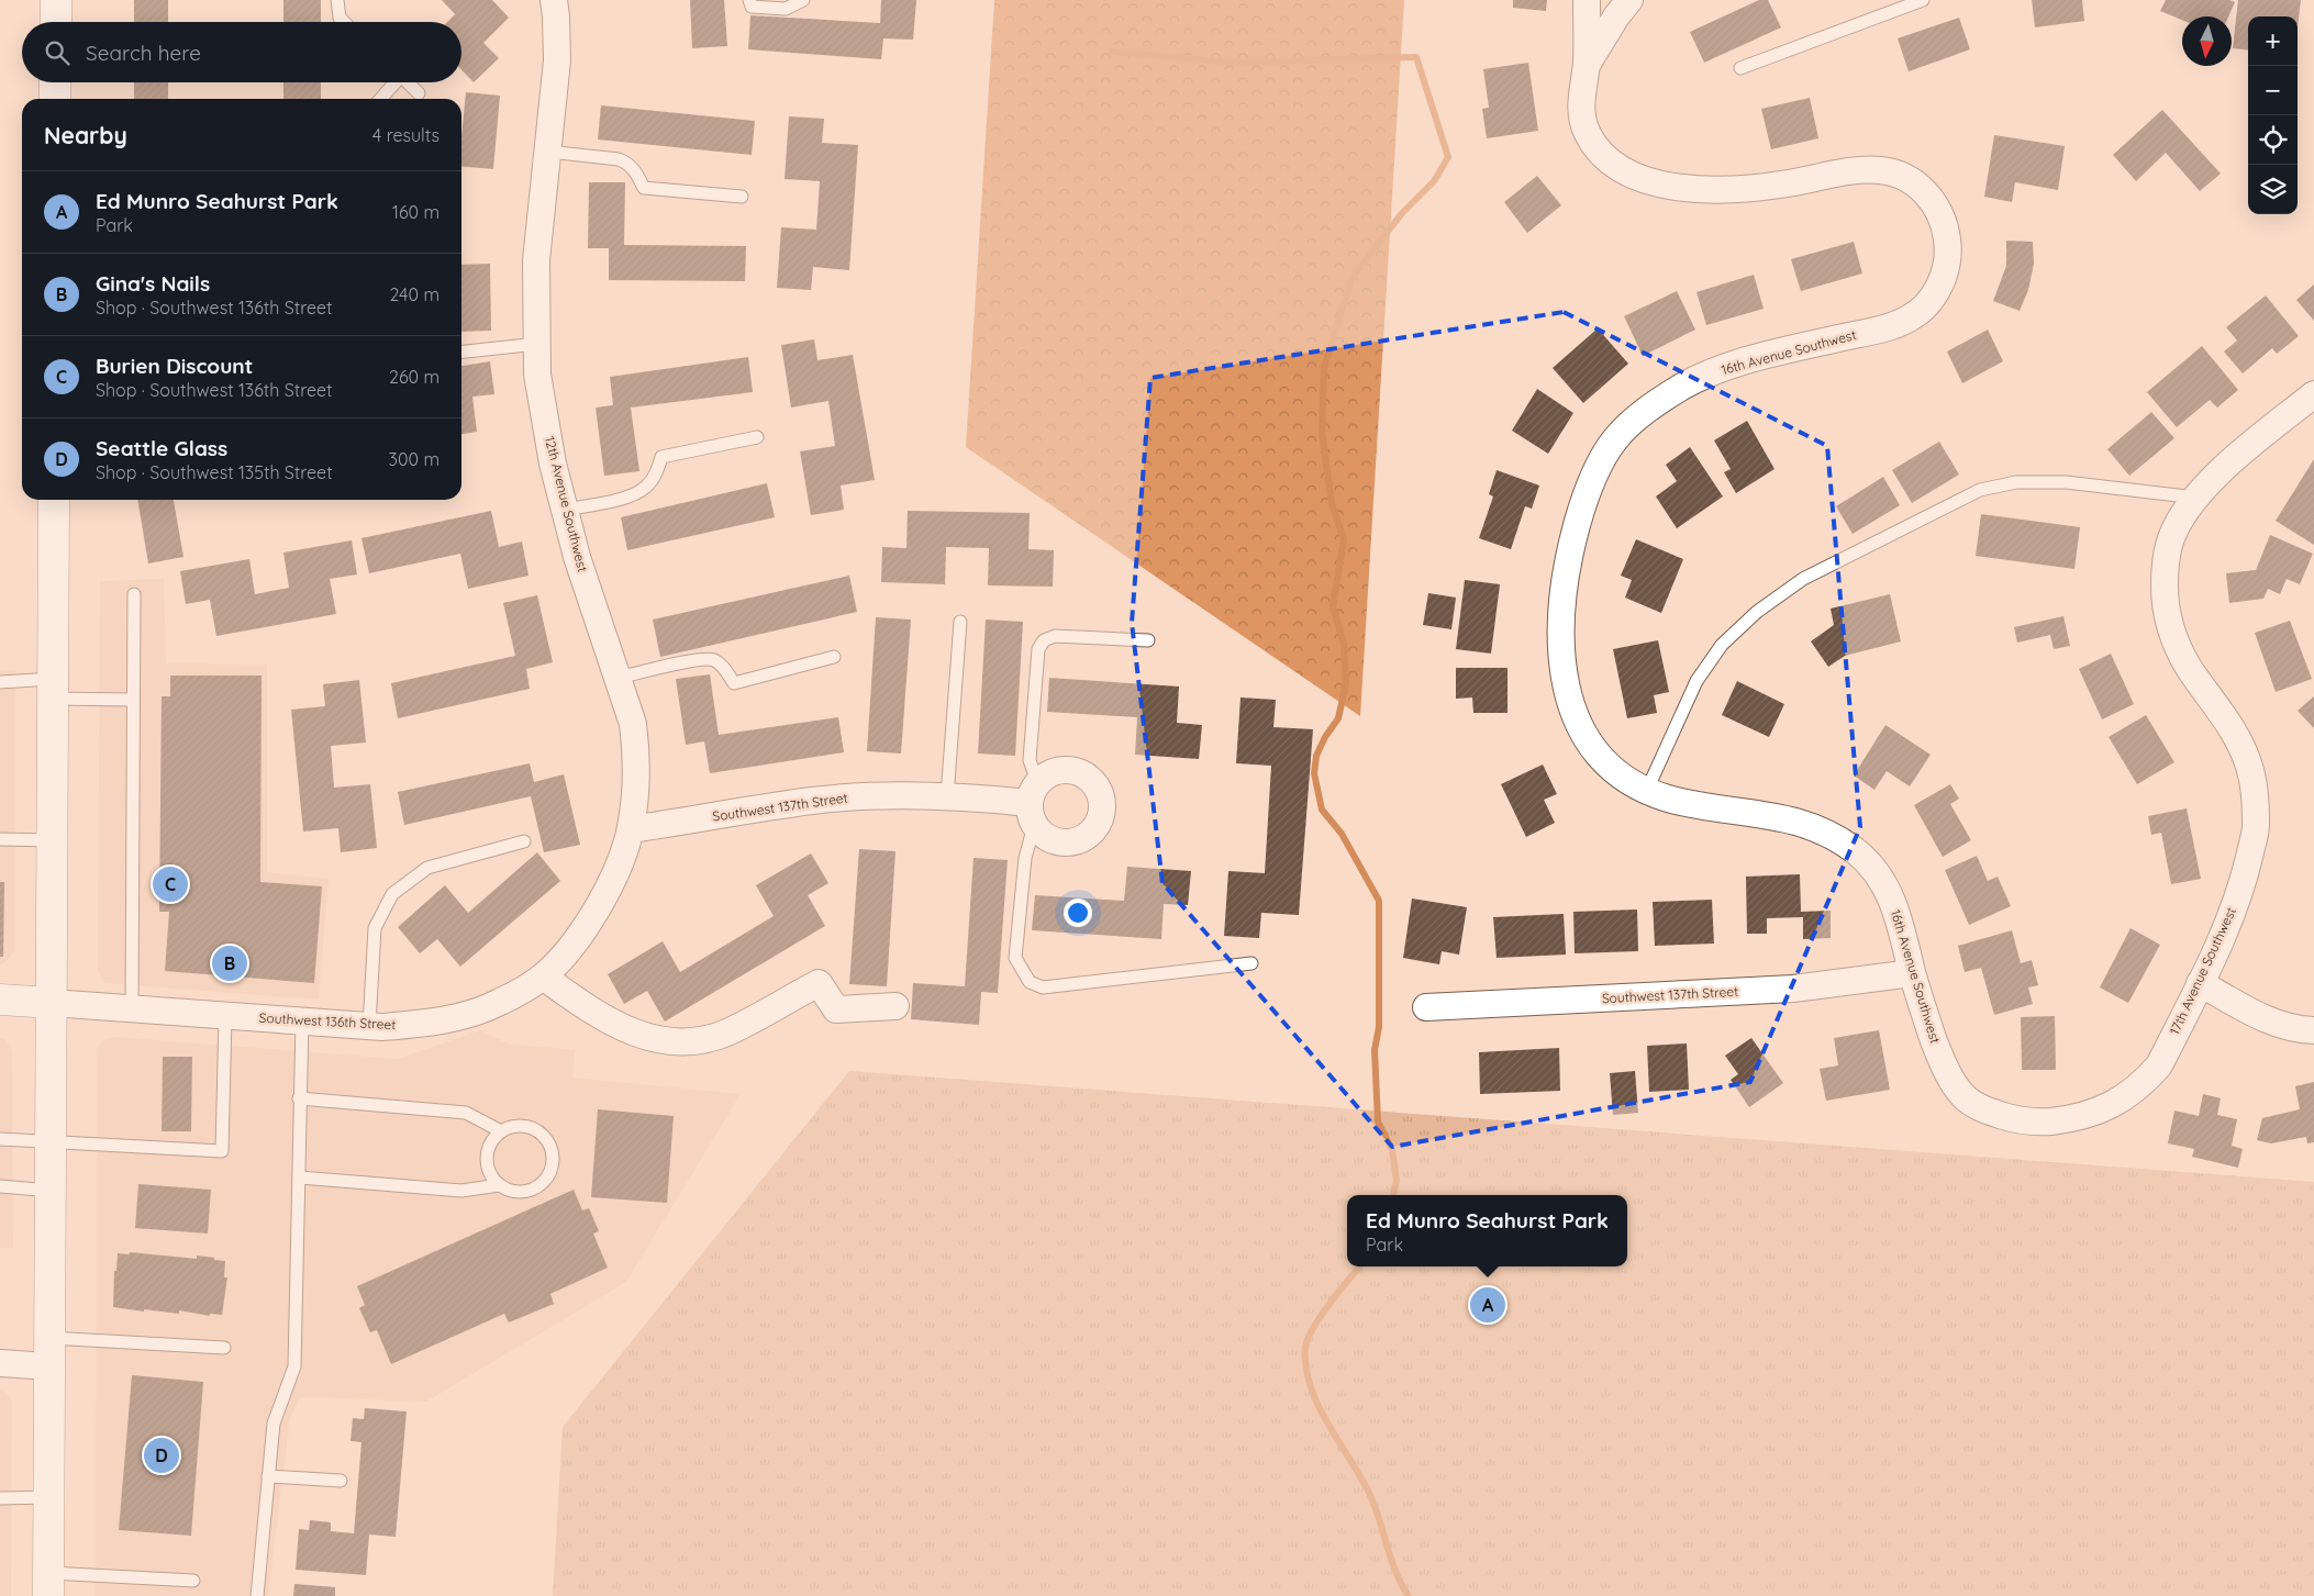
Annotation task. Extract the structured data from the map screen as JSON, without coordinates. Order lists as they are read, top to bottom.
{
  "streets": {
    "main road": ["Southwest 136th Street"],
    "street": [
      "16th Avenue Southwest",
      "12th Avenue Southwest",
      "Southwest 137th Street",
      "17th Avenue Southwest"
    ]
  },
  "crossings": [
    ["16th Avenue Southwest", "Southwest 137th Street"],
    ["16th Avenue Southwest", "17th Avenue Southwest"],
    ["12th Avenue Southwest", "Southwest 137th Street"],
    ["12th Avenue Southwest", "Southwest 136th Street"]
  ],
  "north": "bottom",
  "page": {
    "map_buttons": ["+", "−"],
    "search": "Search here",
    "heading": ["Nearby", "4 results"],
    "list": [
      {
        "mark": "A",
        "name": "Ed Munro Seahurst Park",
        "note": "Park",
        "value": "160 m"
      },
      {
        "mark": "B",
        "name": "Gina's Nails",
        "note": "Shop · Southwest 136th Street",
        "value": "240 m"
      },
      {
        "mark": "C",
        "name": "Burien Discount",
        "note": "Shop · Southwest 136th Street",
        "value": "260 m"
      },
      {
        "mark": "D",
        "name": "Seattle Glass",
        "note": "Shop · Southwest 135th Street",
        "value": "300 m"
      }
    ],
    "pins": [
      "C",
      "B",
      "A",
      "D"
    ],
    "popup": ["Ed Munro Seahurst Park", "Park"]
  }
}
